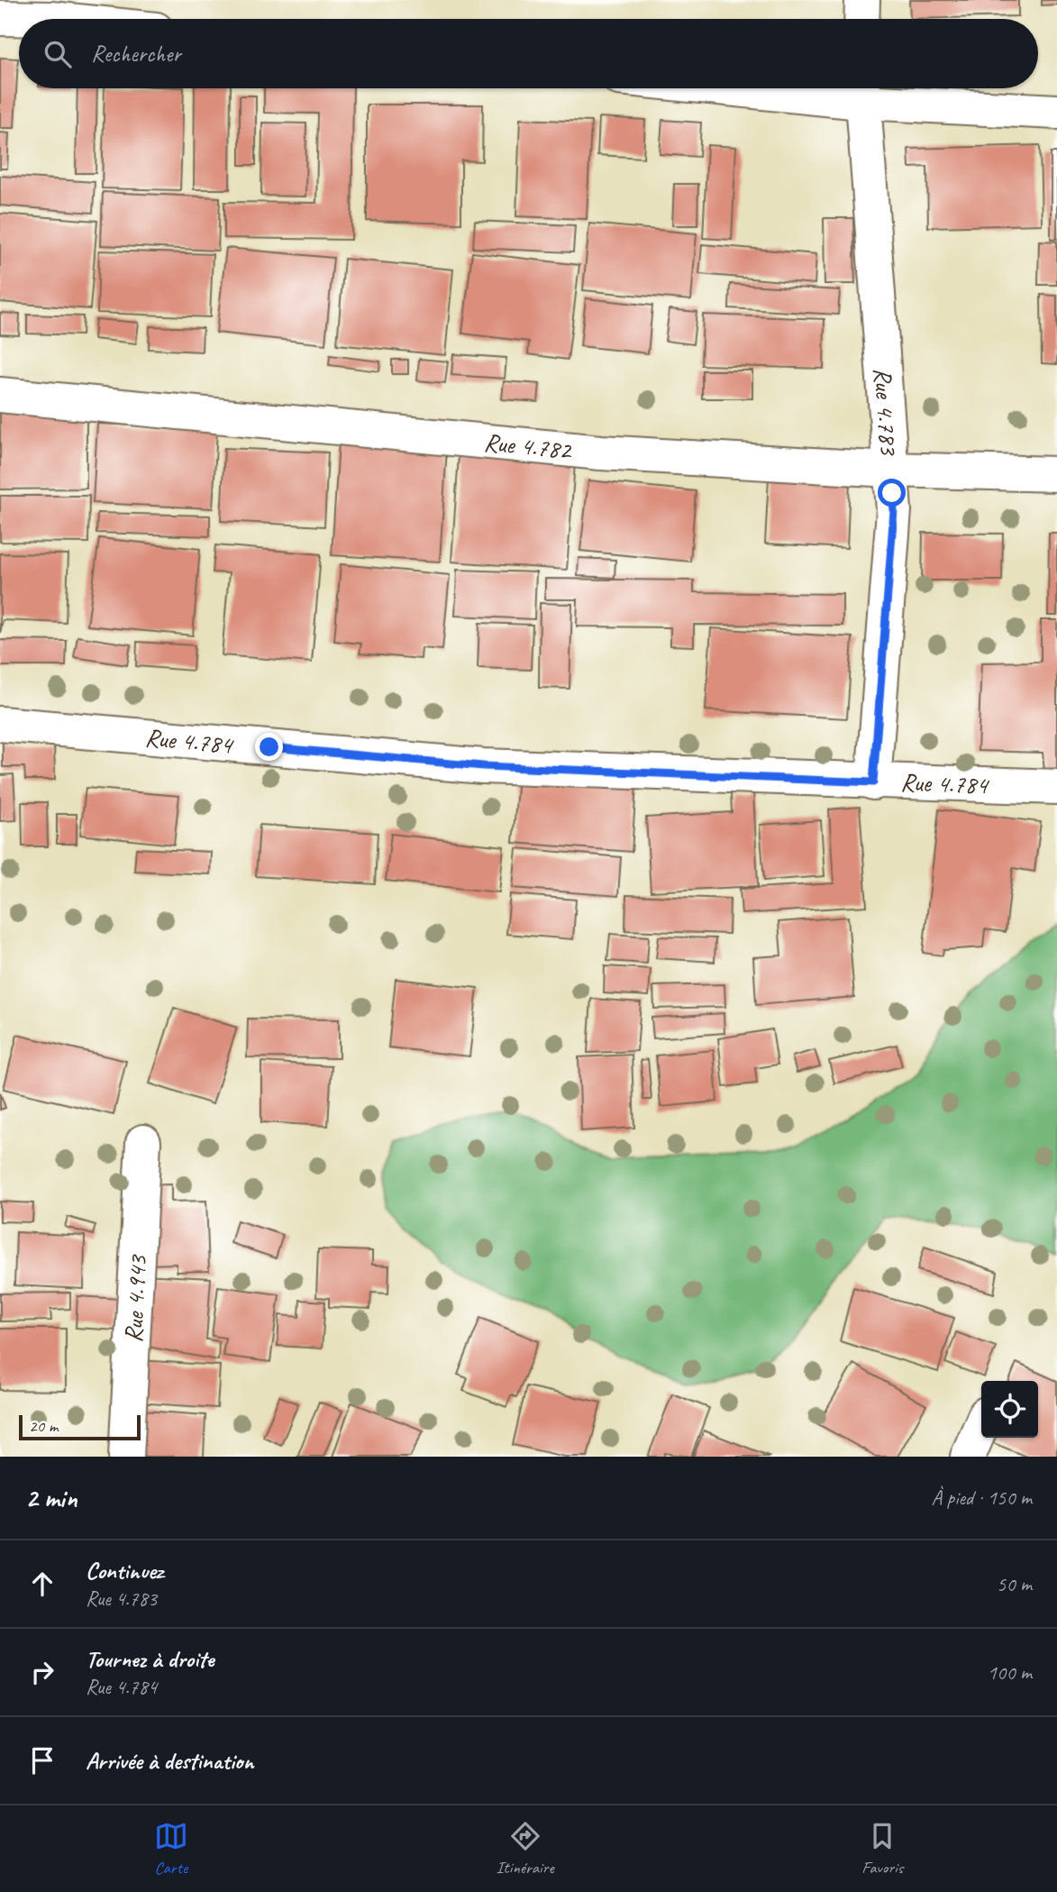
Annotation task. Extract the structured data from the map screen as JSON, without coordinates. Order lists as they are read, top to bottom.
{
  "streets": {
    "street": [
      "Rue 4.783",
      "Rue 4.782",
      "Rue 4.784",
      "Rue 4.943"
    ]
  },
  "crossings": [
    ["Rue 4.783", "Rue 4.782"],
    ["Rue 4.783", "Rue 4.784"]
  ],
  "scale_bar": "20 m",
  "page": {
    "search": "Rechercher",
    "scale": "20 m",
    "heading": ["2 min", "À pied · 150 m"],
    "list": [
      ["Continuez", "Rue 4.783", "50 m"],
      ["Tournez à droite", "Rue 4.784", "100 m"],
      "Arrivée à destination"
    ],
    "nav": ["Carte", "Itinéraire", "Favoris"]
  }
}
